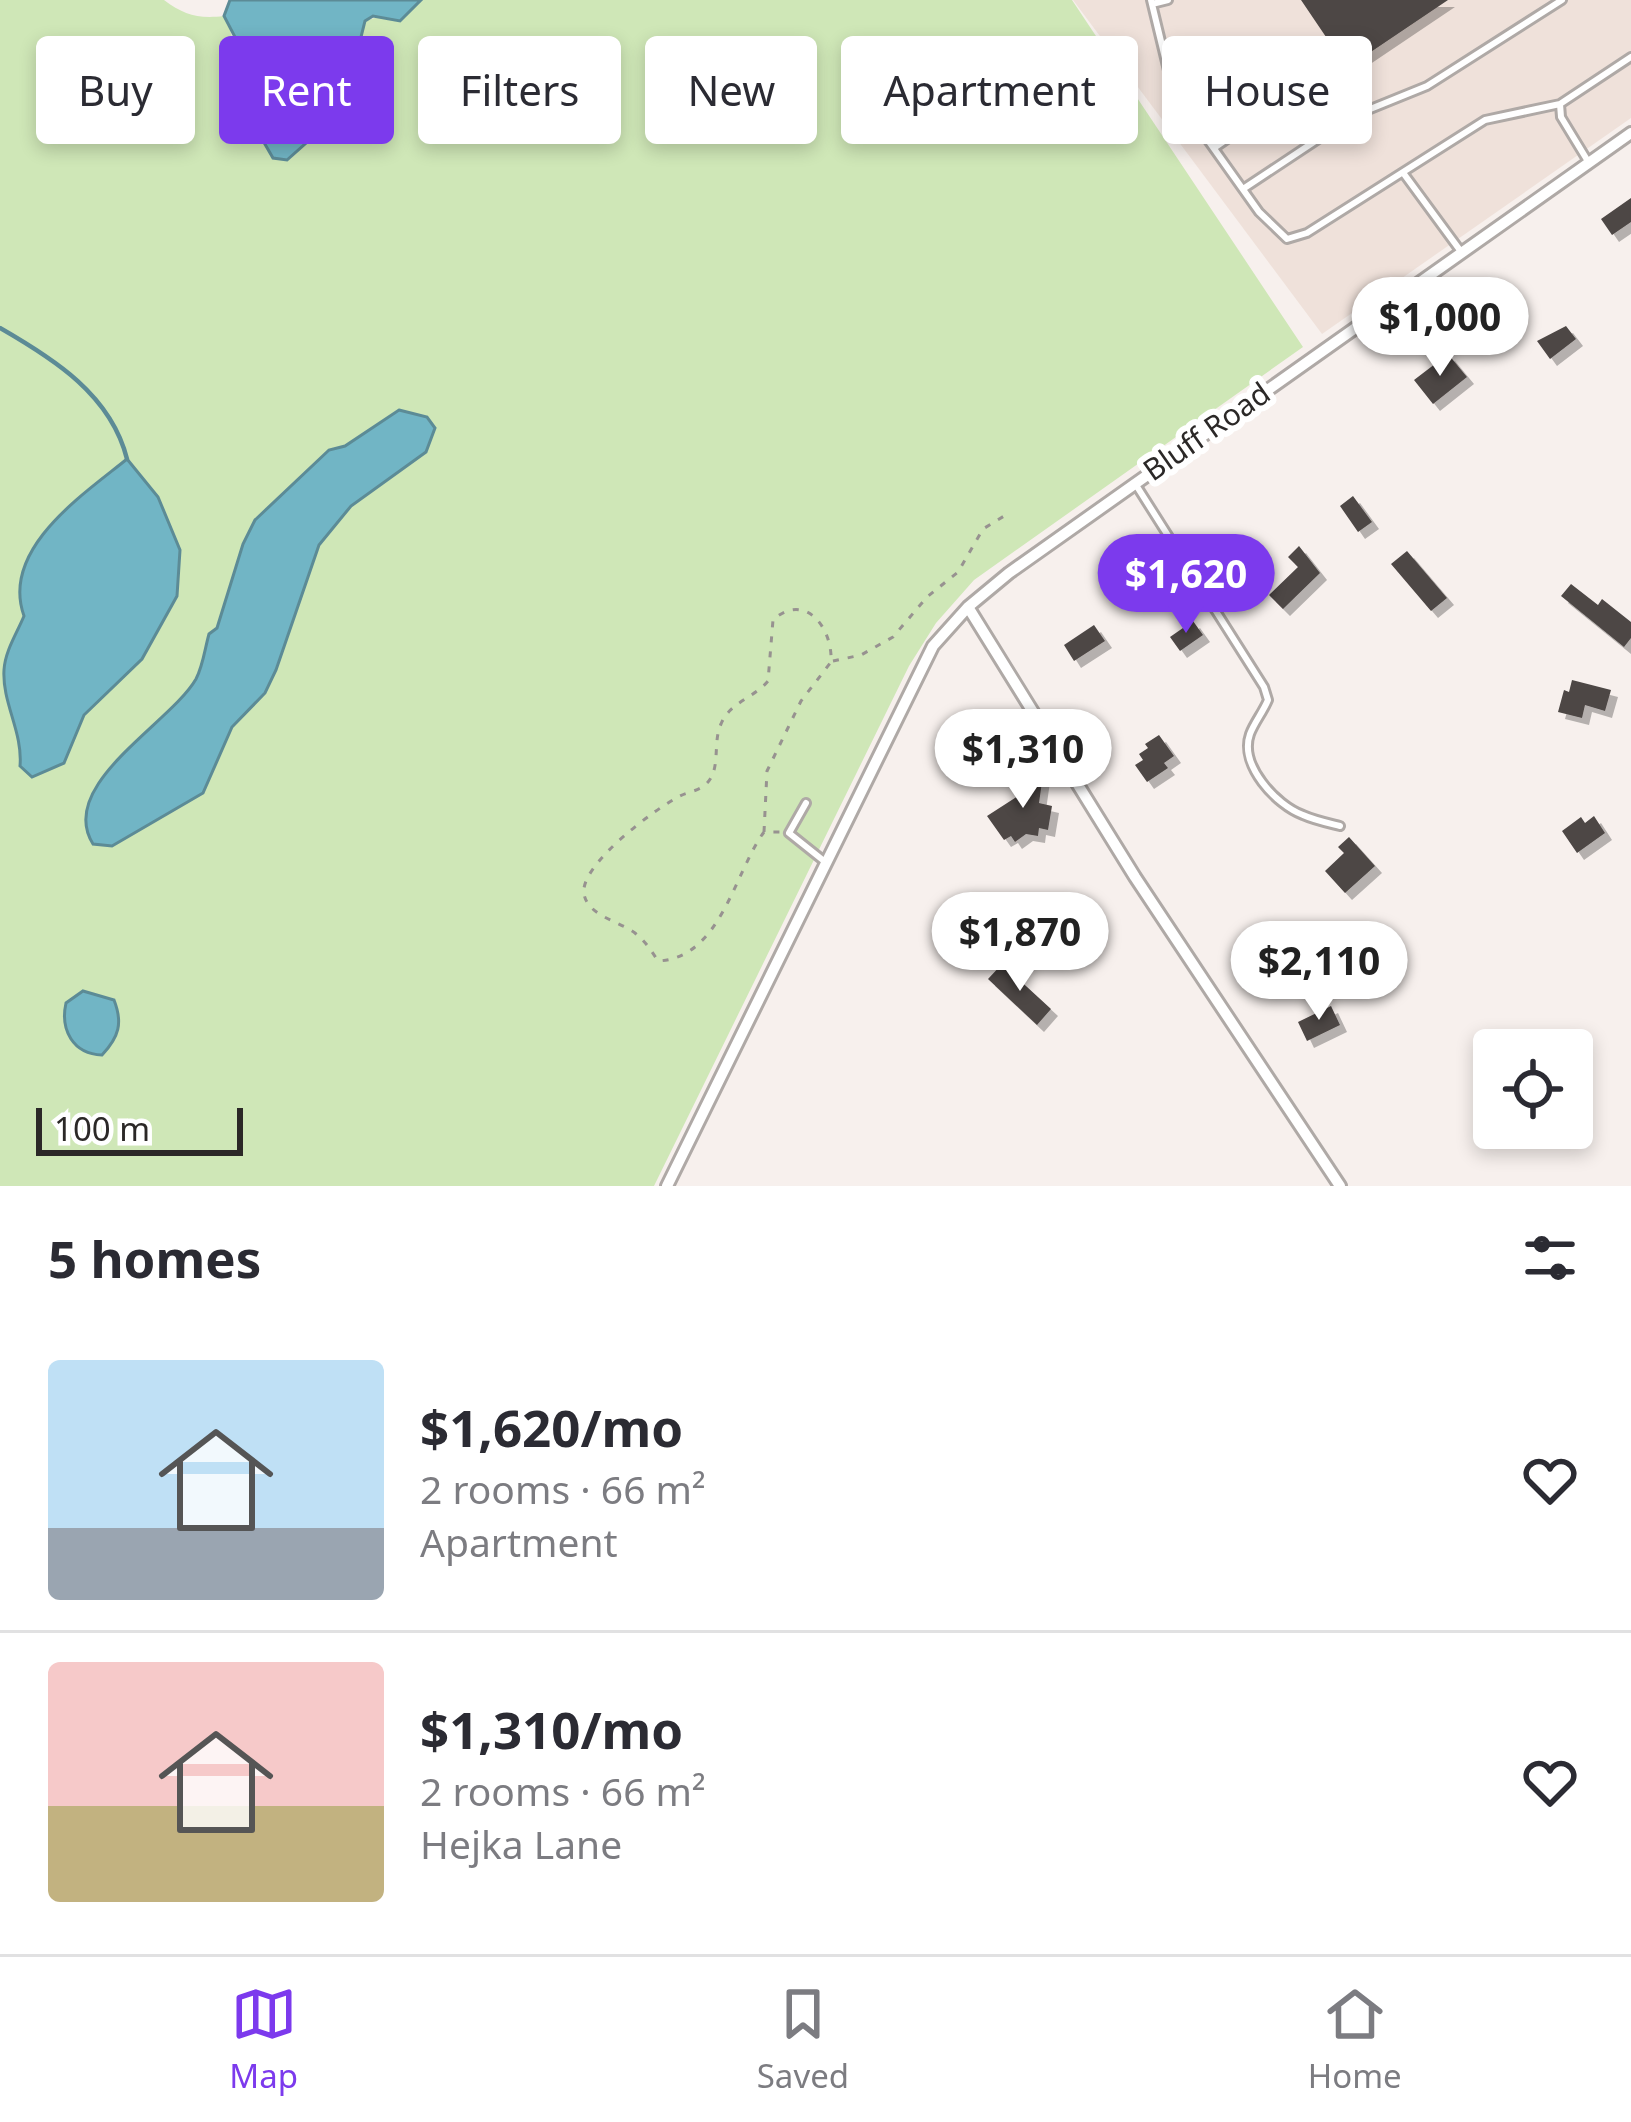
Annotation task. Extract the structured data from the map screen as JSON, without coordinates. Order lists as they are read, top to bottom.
{
  "streets": {
    "street": ["Bluff Road"]
  },
  "scale_bar": "100 m",
  "page": {
    "chip": [
      "Buy",
      "Rent",
      "Filters",
      "New",
      "Apartment",
      "House"
    ],
    "price": [
      "$1,000",
      "$1,620",
      "$1,310",
      "$1,870",
      "$2,110"
    ],
    "scale": "100 m",
    "heading": "5 homes",
    "list": [
      {
        "name": "$1,620/mo",
        "note": "2 rooms · 66 m² · Apartment"
      },
      {
        "name": "$1,310/mo",
        "note": "2 rooms · 66 m² · Hejka Lane"
      }
    ],
    "tabs": ["Map", "Saved", "Home"]
  }
}
